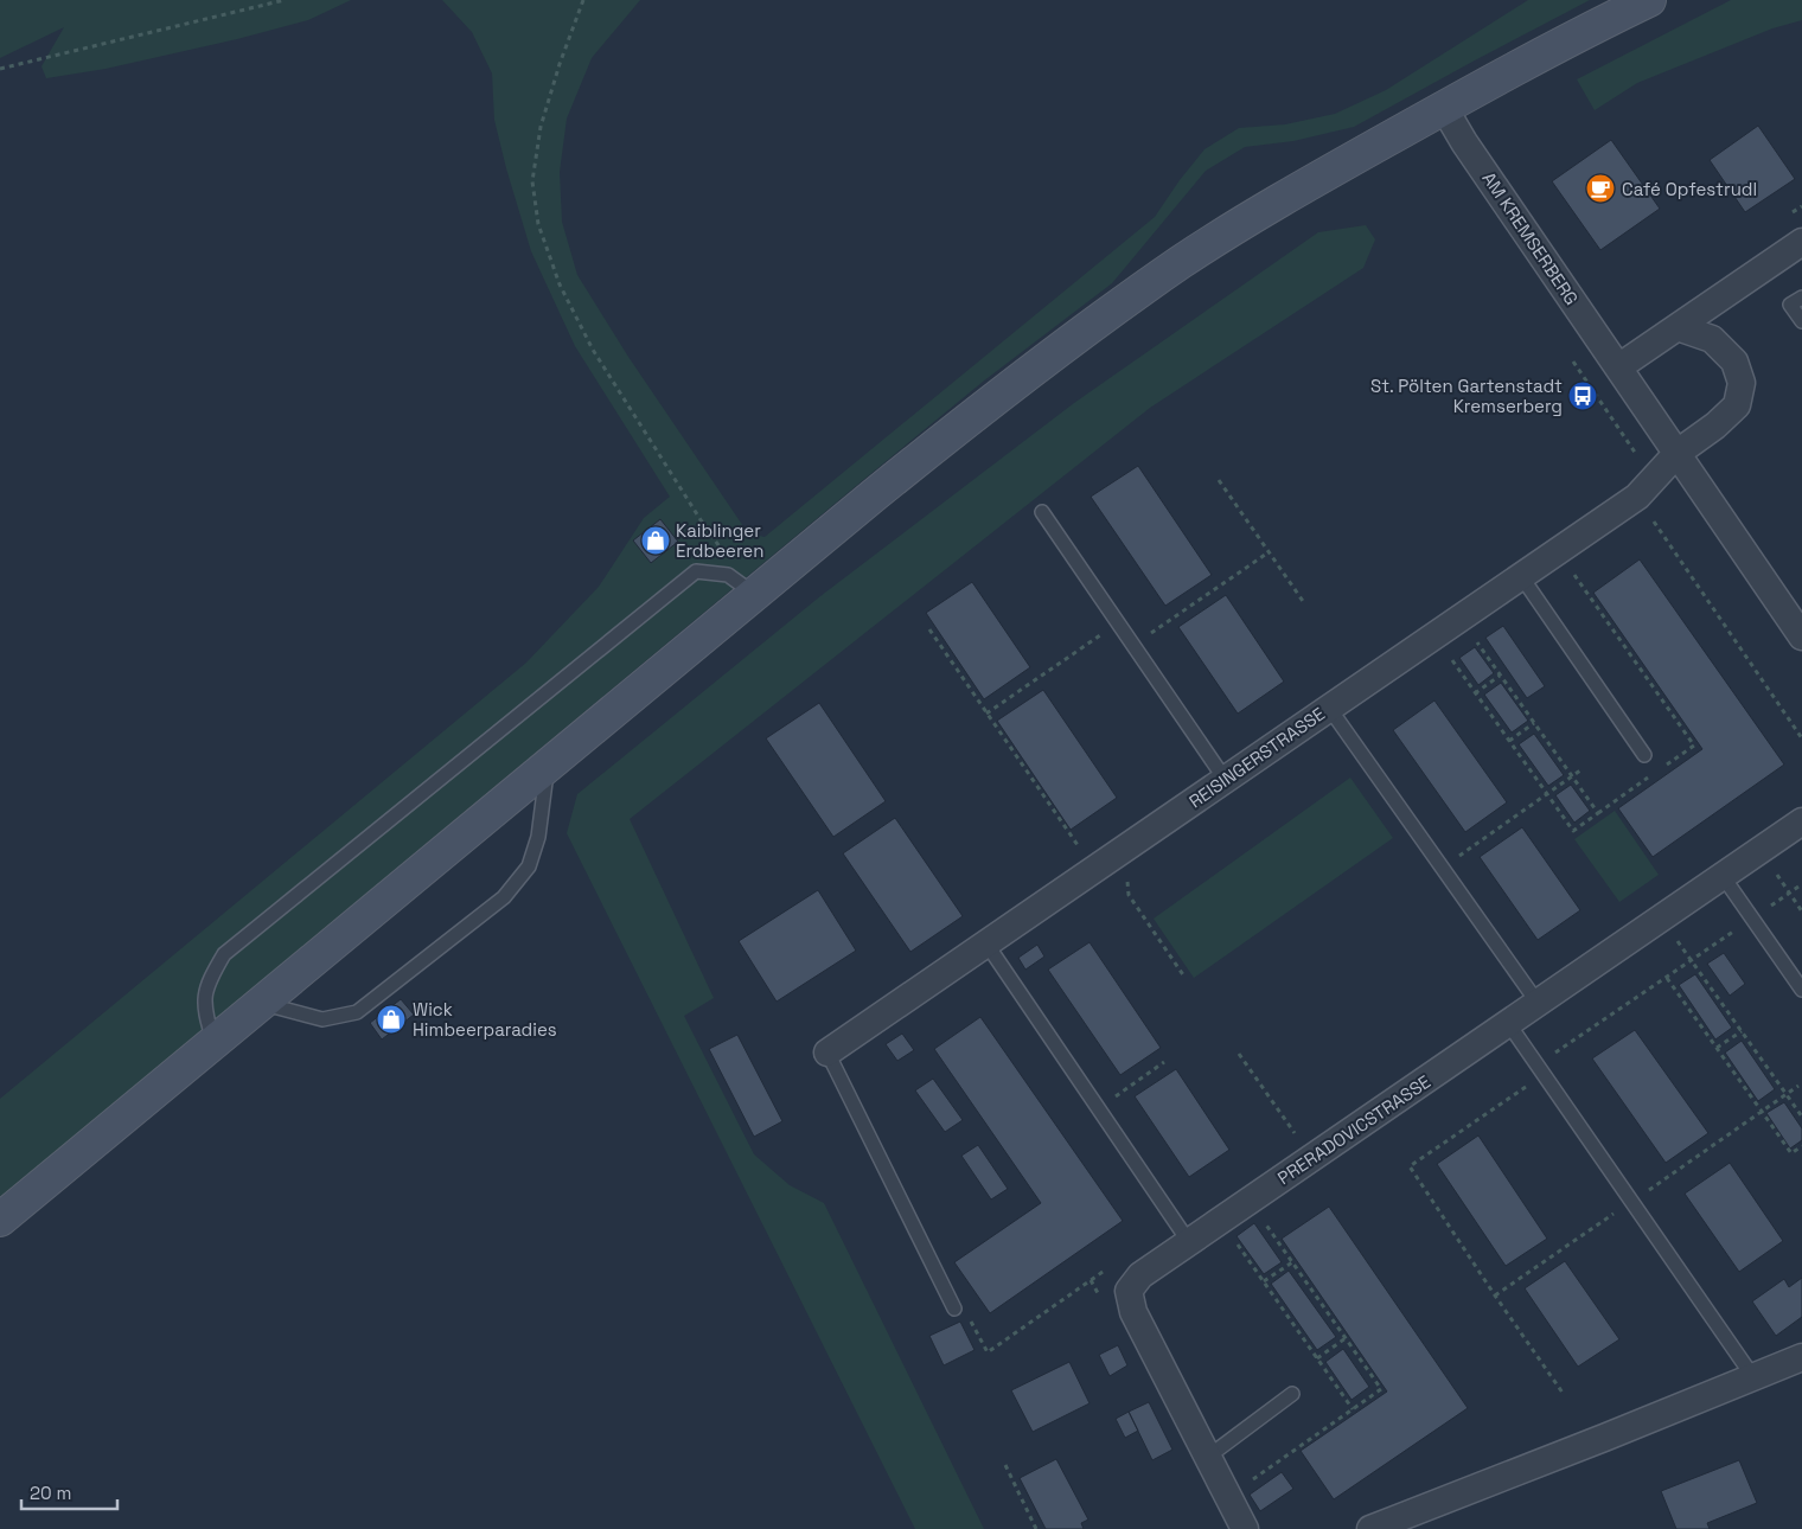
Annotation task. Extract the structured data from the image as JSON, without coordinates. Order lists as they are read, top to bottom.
{
  "streets": {
    "street": ["AM KREMSERBERG", "REISINGERSTRASSE", "PRERADOVICSTRASSE"]
  },
  "crossings": [
    ["AM KREMSERBERG", "REISINGERSTRASSE"]
  ],
  "places": {
    "cafe": ["Café Opfestrudl"],
    "bus stop": ["St. Pölten Gartenstadt Kremserberg"],
    "shop": ["Kaiblinger Erdbeeren", "Wick Himbeerparadies"]
  },
  "scale_bar": "20 m"
}
